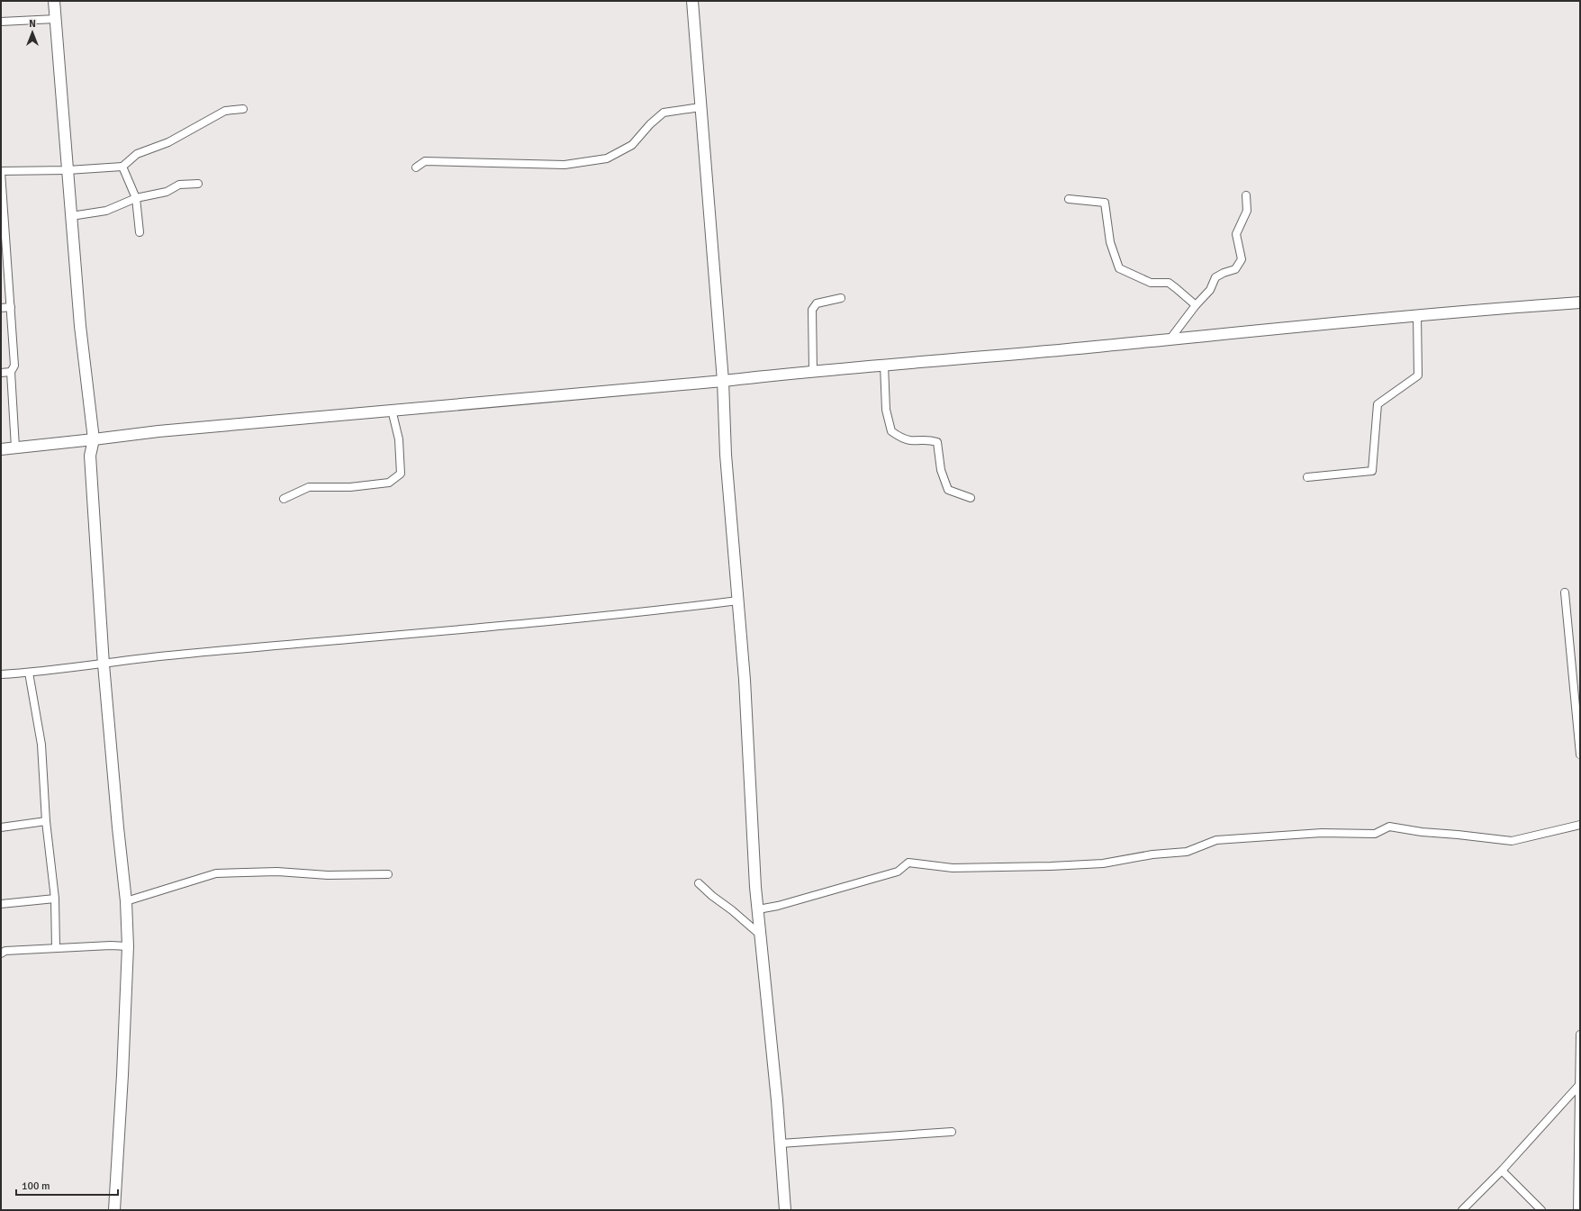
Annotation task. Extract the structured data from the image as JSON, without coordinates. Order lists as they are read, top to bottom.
{
  "scale_bar": "100 m",
  "north": "top"
}
